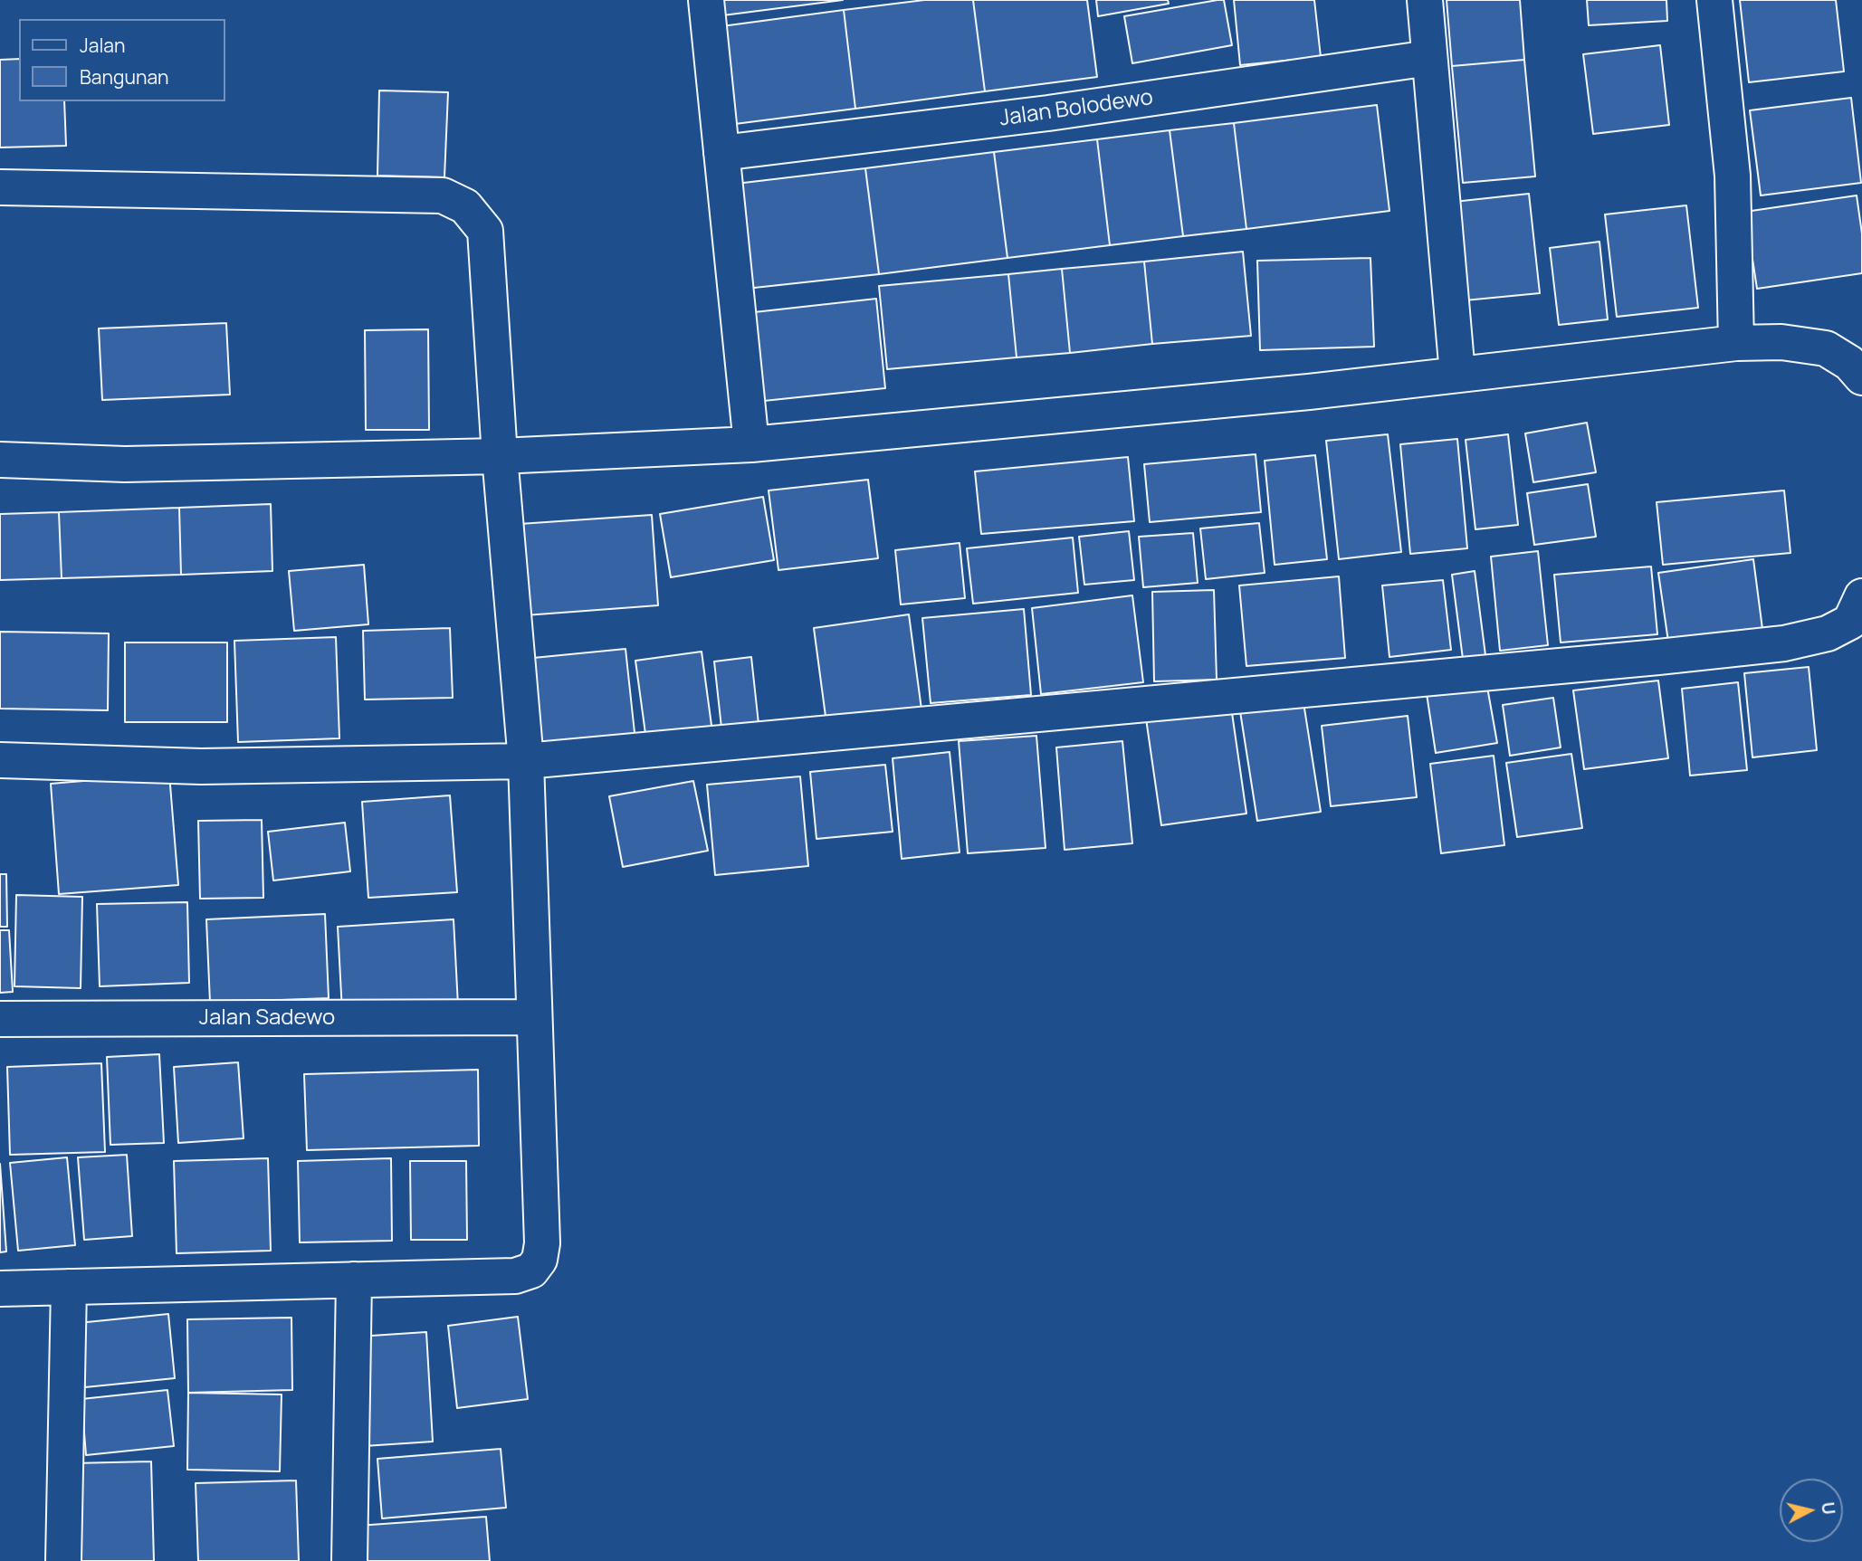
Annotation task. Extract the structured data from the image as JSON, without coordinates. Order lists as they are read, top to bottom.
{
  "streets": {
    "street": ["Jalan Bolodewo", "Jalan Sadewo"]
  },
  "legend": ["Jalan", "Bangunan"],
  "north": "right"
}
